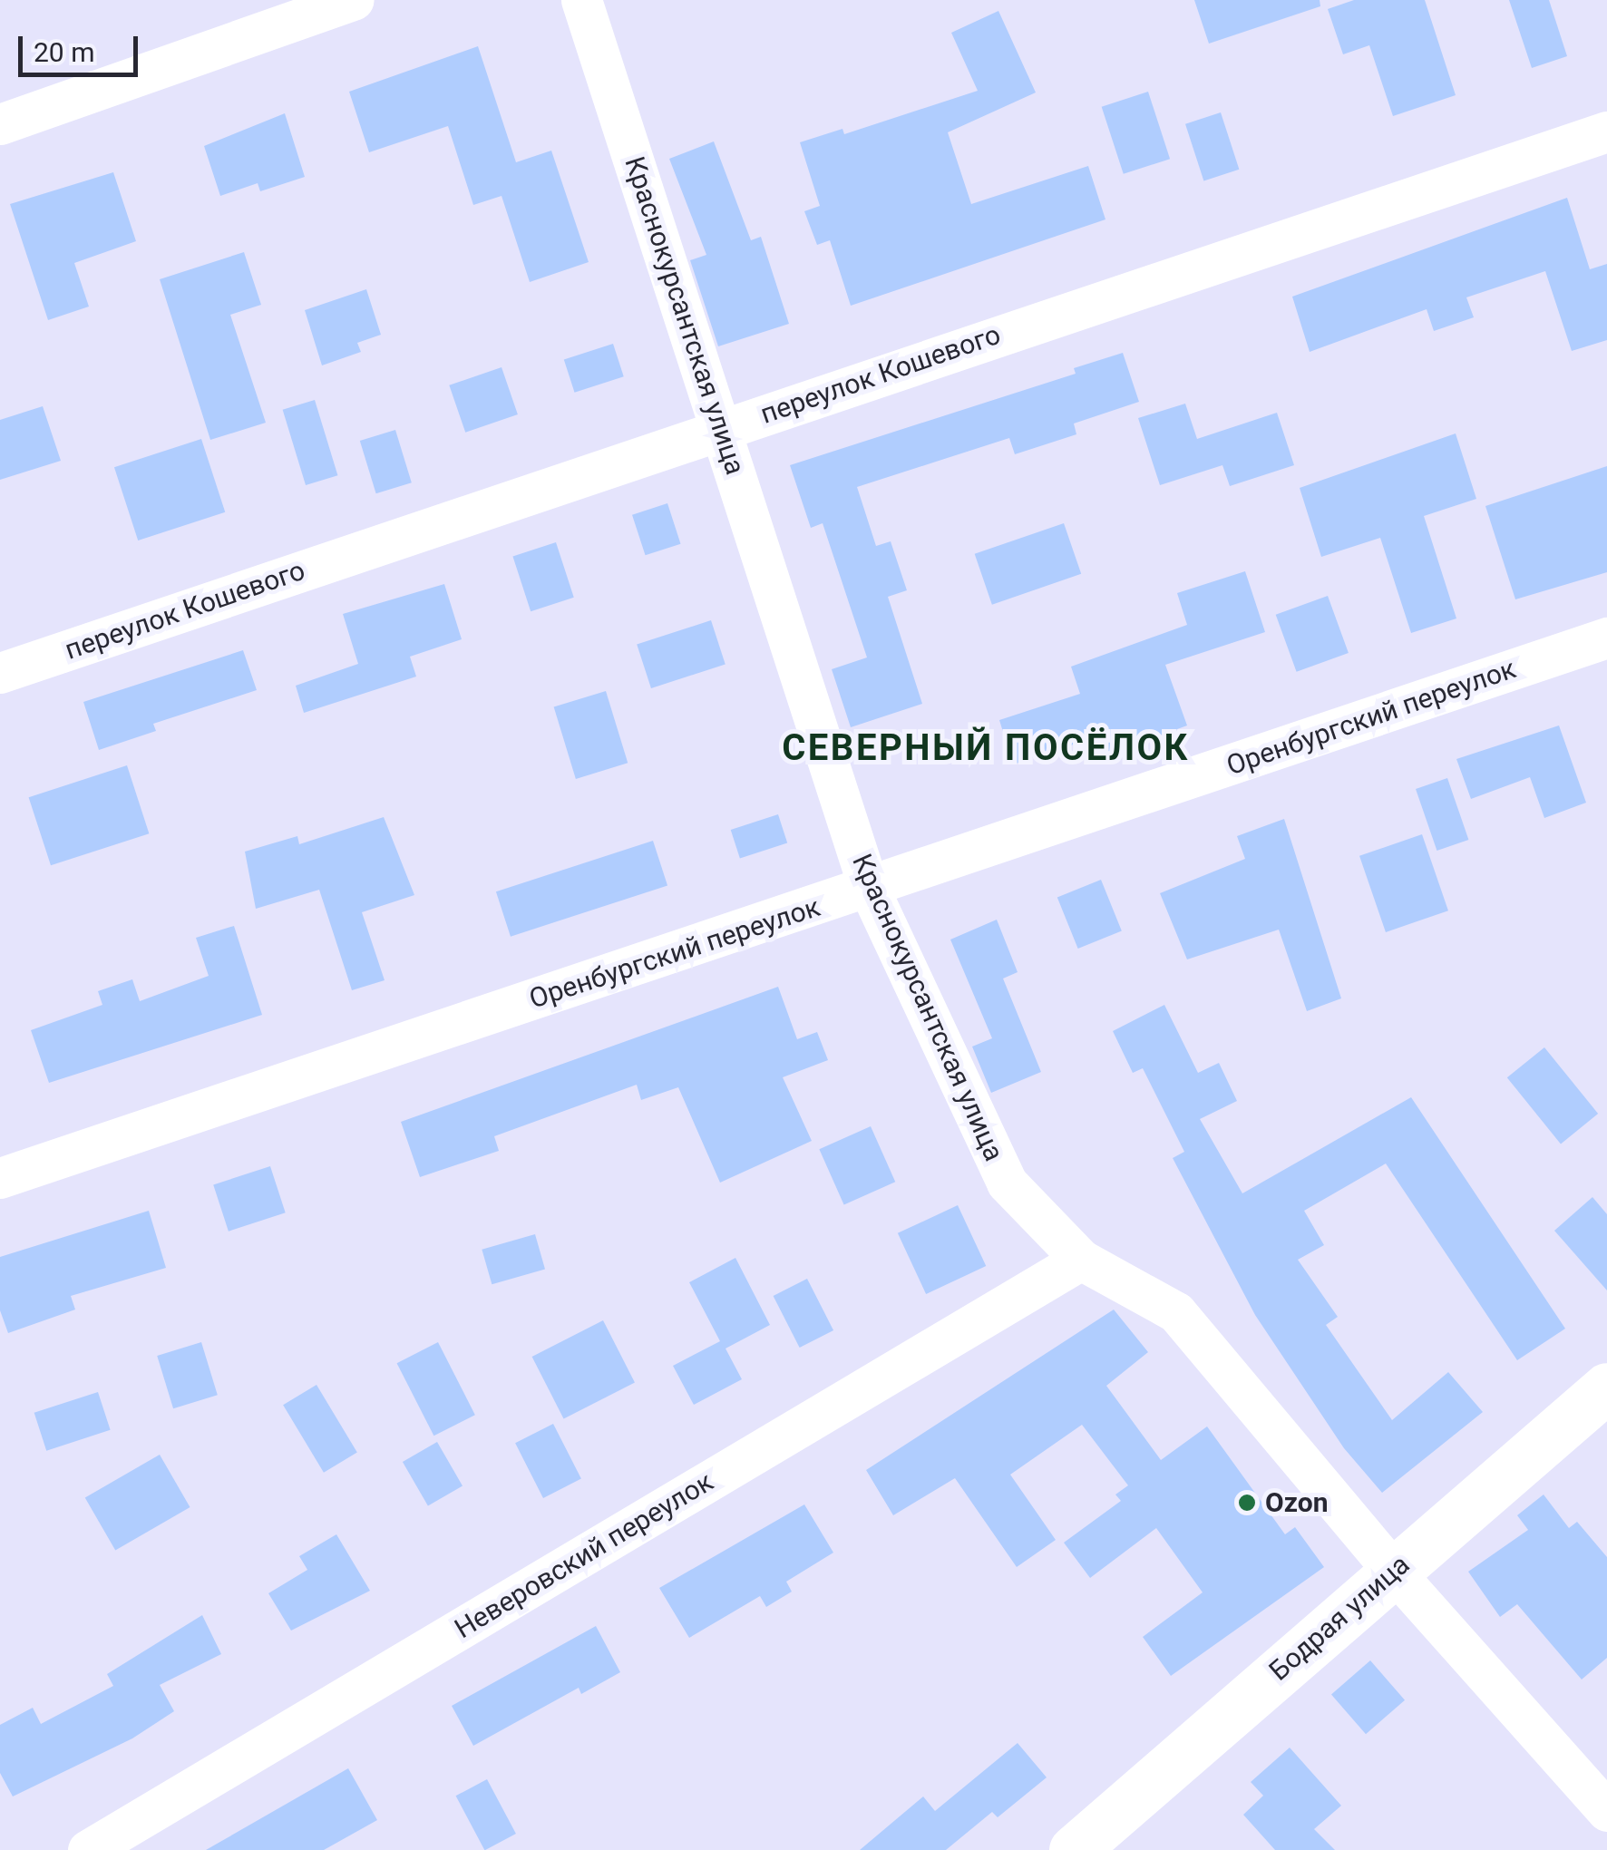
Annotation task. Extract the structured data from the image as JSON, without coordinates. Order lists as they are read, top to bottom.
{
  "streets": {
    "street": [
      "Краснокурсантская улица",
      "переулок Кошевого",
      "Оренбургский переулок",
      "Неверовский переулок",
      "Бодрая улица"
    ]
  },
  "crossings": [
    ["Краснокурсантская улица", "переулок Кошевого"],
    ["Краснокурсантская улица", "Оренбургский переулок"],
    ["Краснокурсантская улица", "Неверовский переулок"],
    ["Краснокурсантская улица", "Бодрая улица"]
  ],
  "districts": ["СЕВЕРНЫЙ ПОСЁЛОК"],
  "places": ["Ozon"],
  "scale_bar": "20 m"
}
